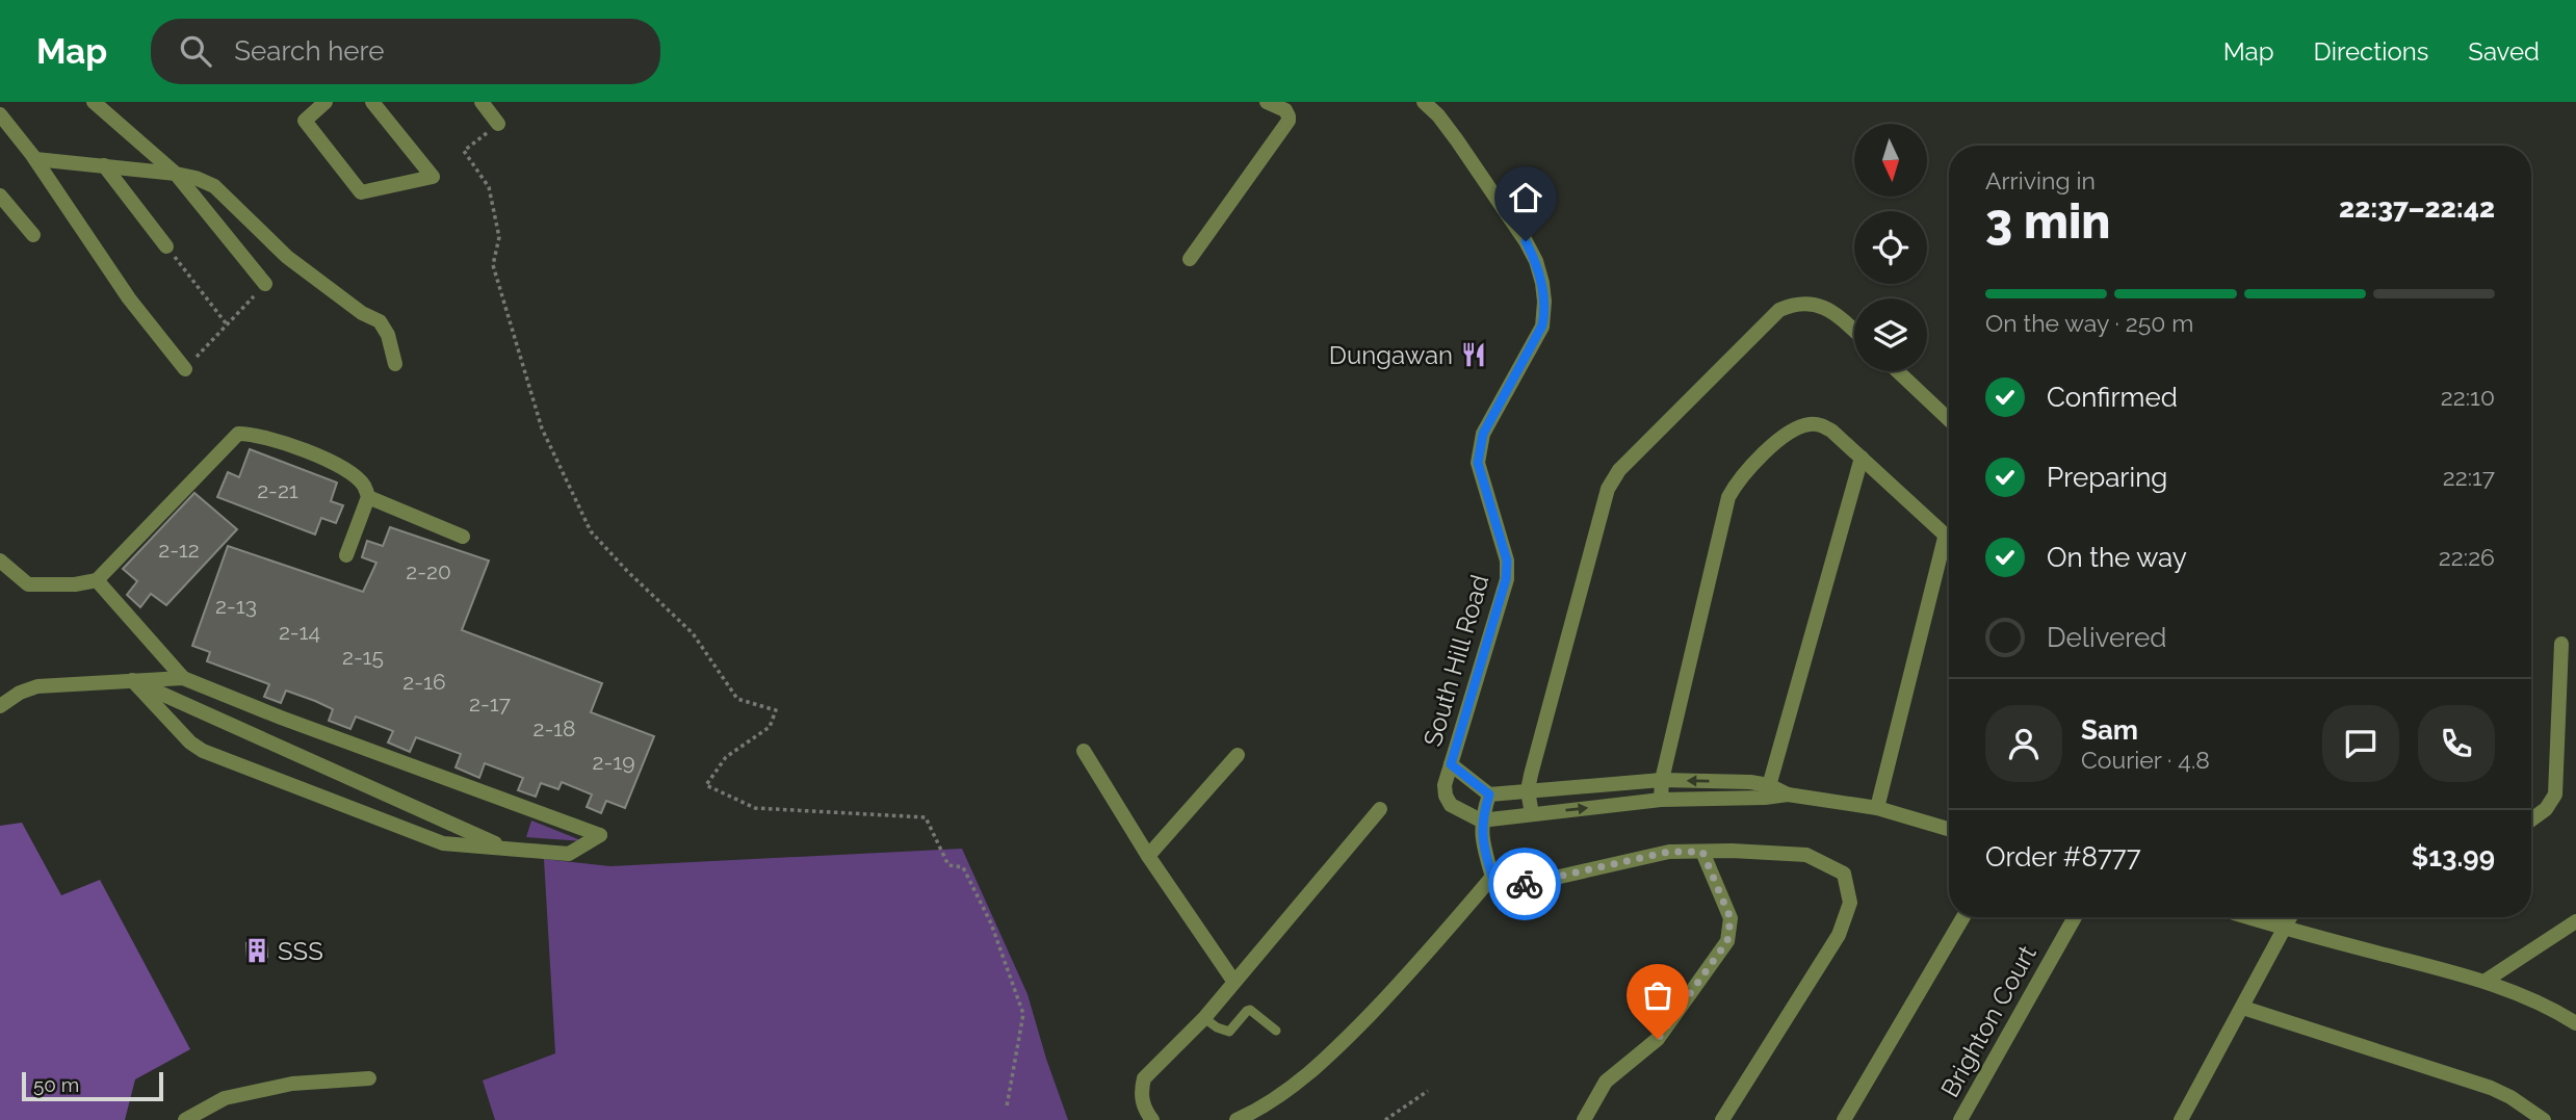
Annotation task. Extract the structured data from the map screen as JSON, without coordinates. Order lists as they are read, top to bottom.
{
  "streets": {
    "street": ["South Hill Road", "Brighton Court"]
  },
  "places": {
    "restaurant": ["Dungawan"],
    "building": ["SSS"]
  },
  "house_numbers": [
    "2-21",
    "2-12",
    "2-20",
    "2-13",
    "2-14",
    "2-15",
    "2-16",
    "2-17",
    "2-18",
    "2-19"
  ],
  "scale_bar": "50 m",
  "north": "bottom",
  "page": {
    "header": "Map",
    "search": "Search here",
    "nav": ["Map", "Directions", "Saved"],
    "heading": ["3 min", "Arriving in", "22:37–22:42"],
    "panel": [
      "Sam",
      "Courier · 4.8",
      "Order #8777",
      "$13.99"
    ],
    "bar": "On the way · 250 m",
    "list": [
      ["Confirmed", "22:10"],
      ["Preparing", "22:17"],
      ["On the way", "22:26"],
      "Delivered"
    ],
    "scale": "50 m"
  }
}
